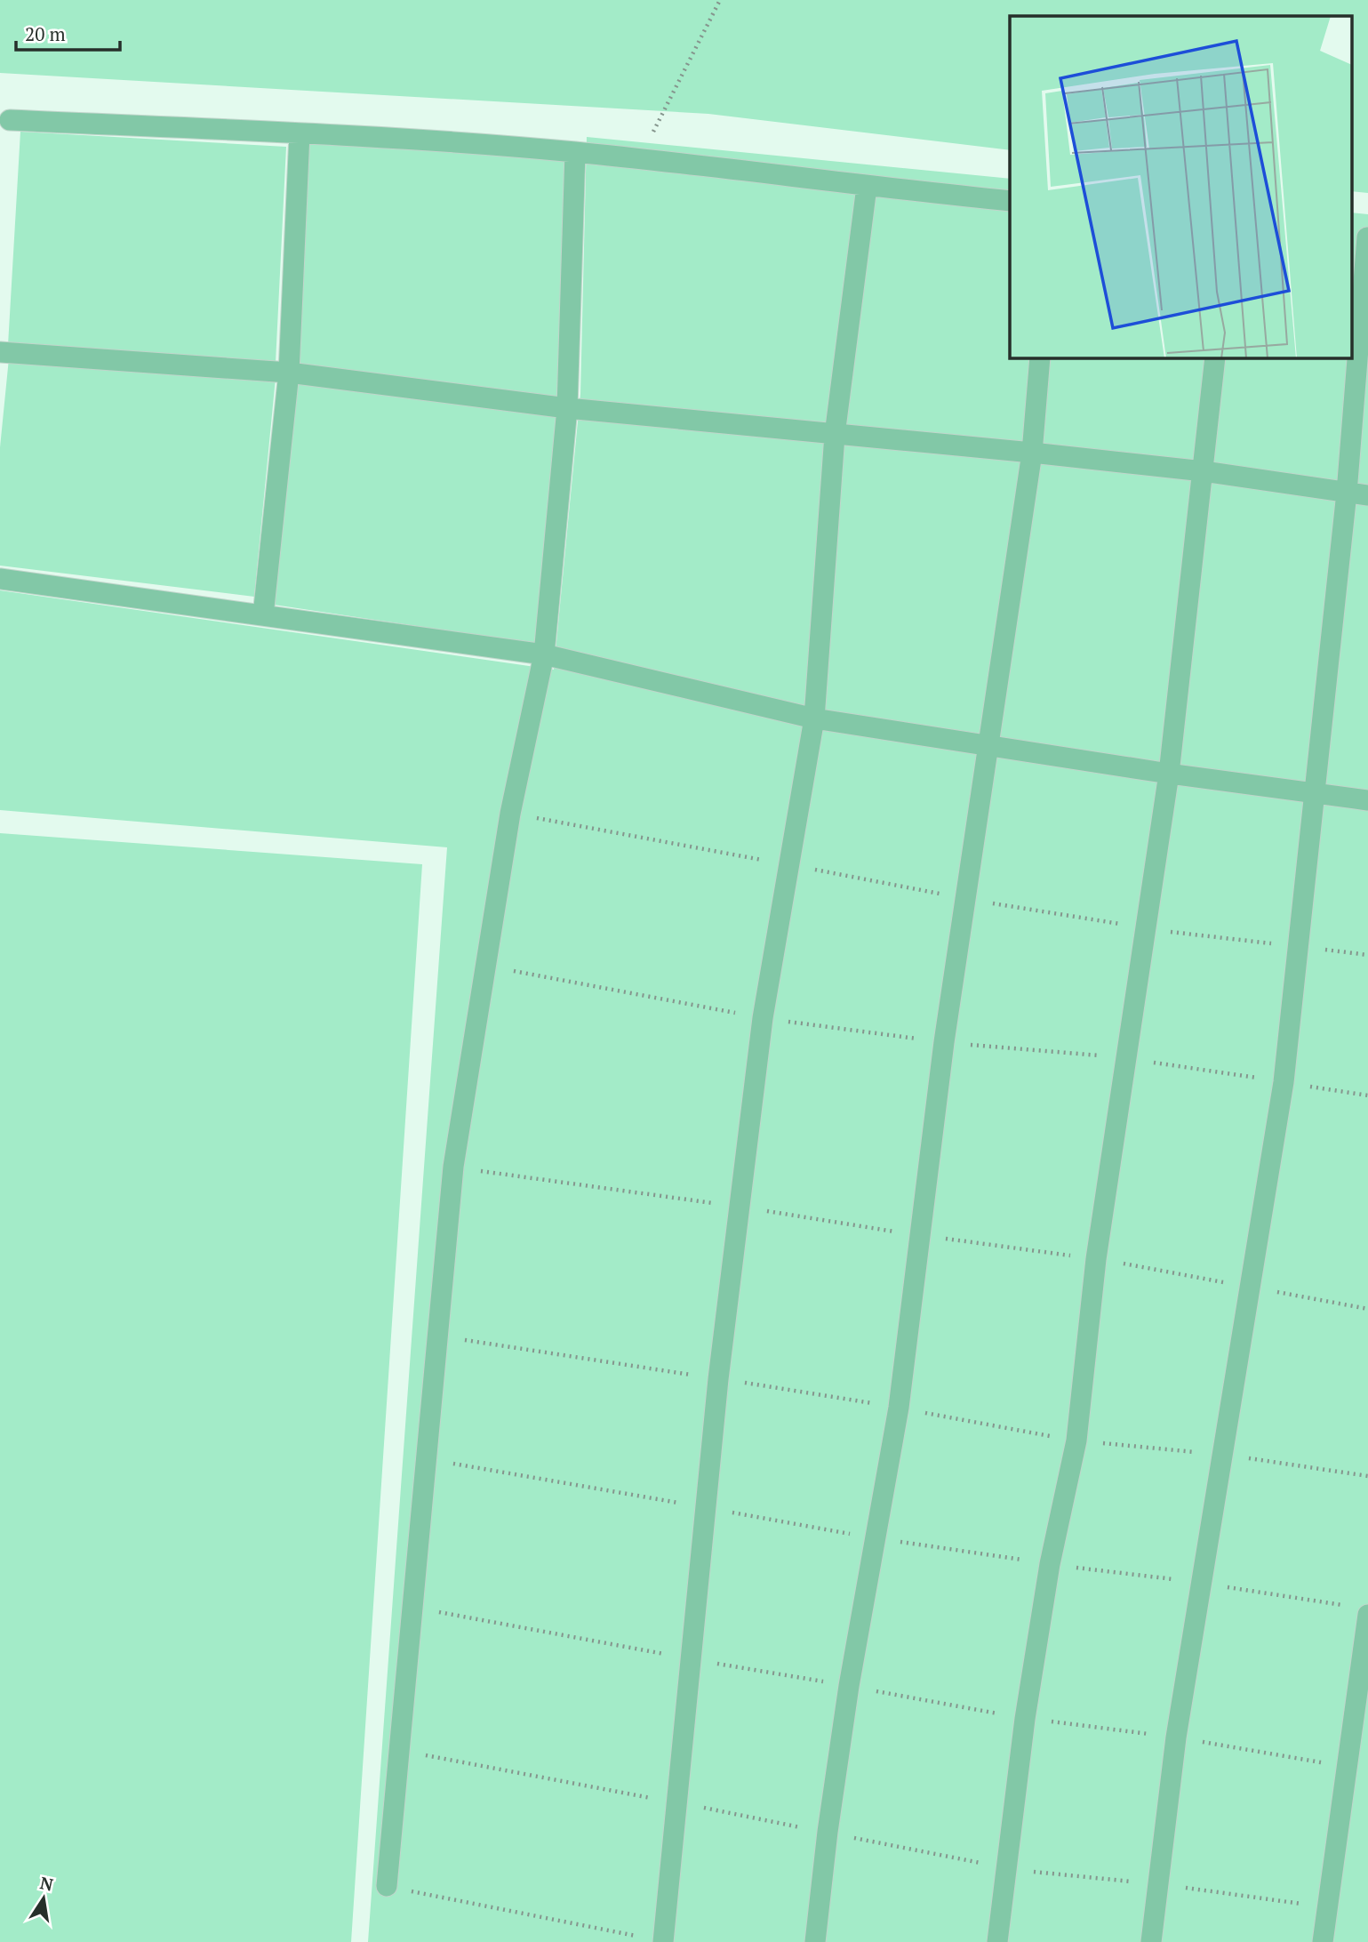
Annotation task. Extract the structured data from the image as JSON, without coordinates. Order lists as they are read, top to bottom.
{
  "scale_bar": "20 m",
  "north": "top"
}
